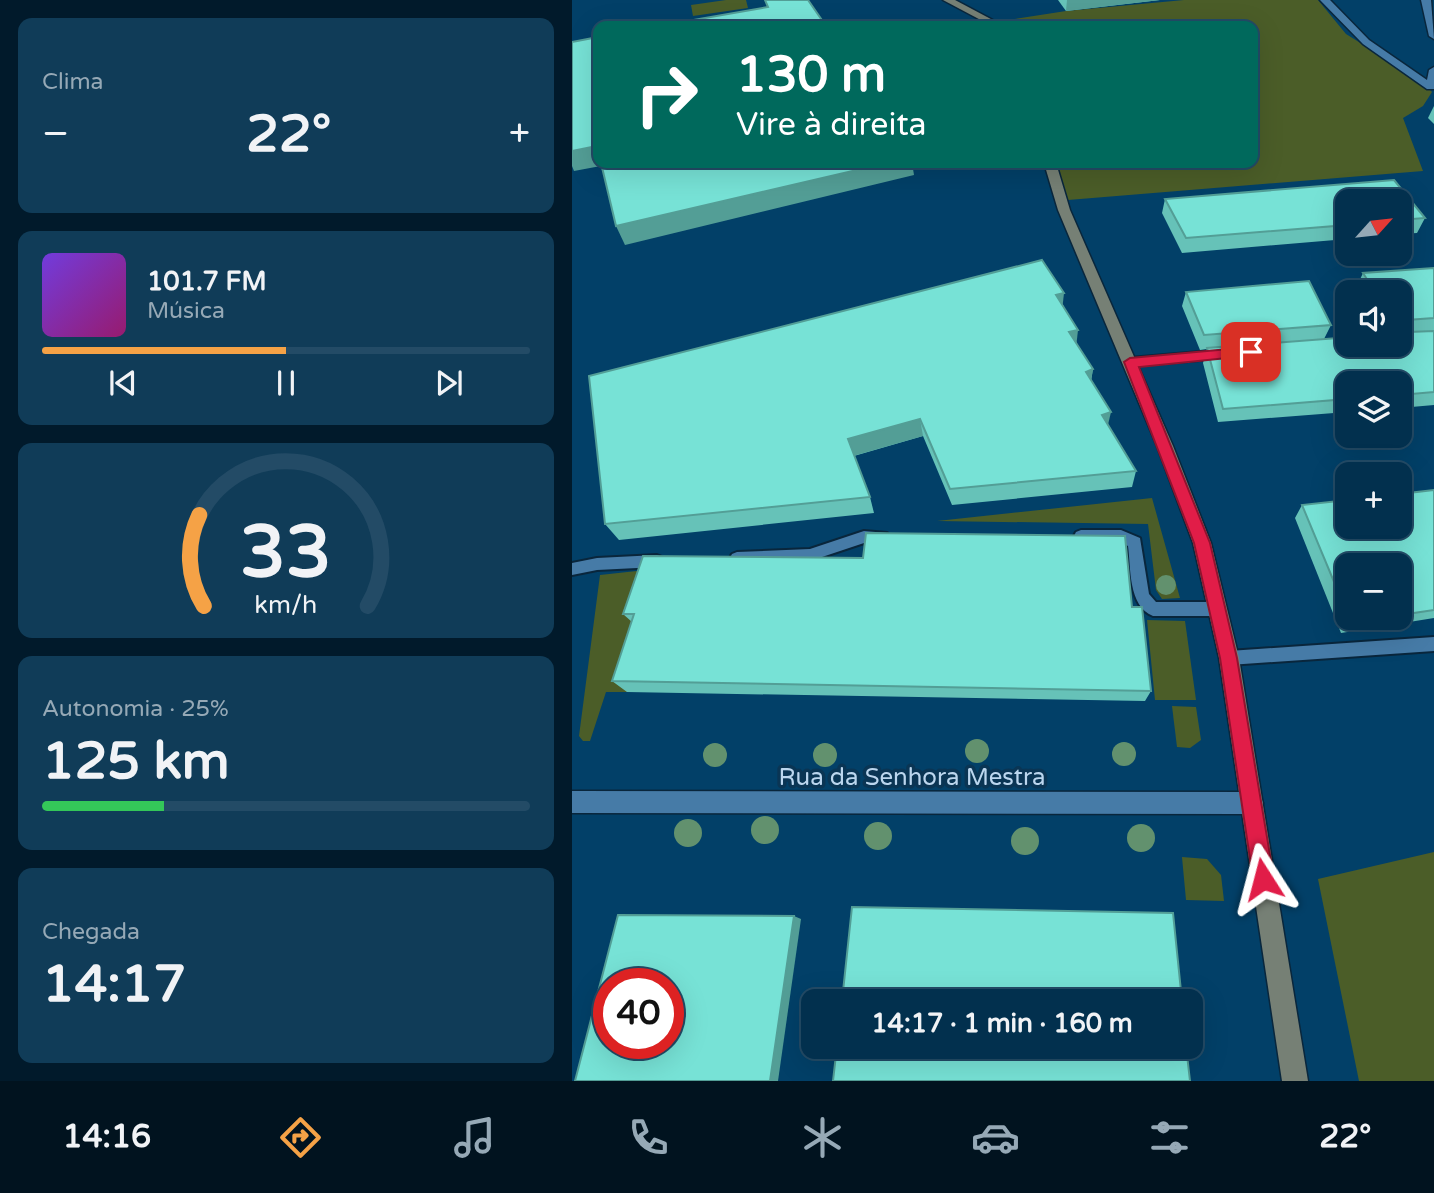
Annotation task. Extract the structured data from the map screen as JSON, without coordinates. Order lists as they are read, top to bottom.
{
  "streets": {
    "street": ["Rua da Senhora Mestra"]
  },
  "north": "top right",
  "page": {
    "tile": [
      "Clima",
      ["Autonomia · 25%", "125 km"],
      ["Chegada", "14:17"]
    ],
    "turn": ["130 m", "Vire à direita"],
    "heat": ["−", "22°", "+"],
    "map_buttons": ["+", "−"],
    "song": ["101.7 FM", "Música"],
    "limit": "40",
    "trip": "14:17 · 1 min · 160 m",
    "tabs": ["14:16", "22°"],
    "gauge": ["33", "km/h"]
  }
}
